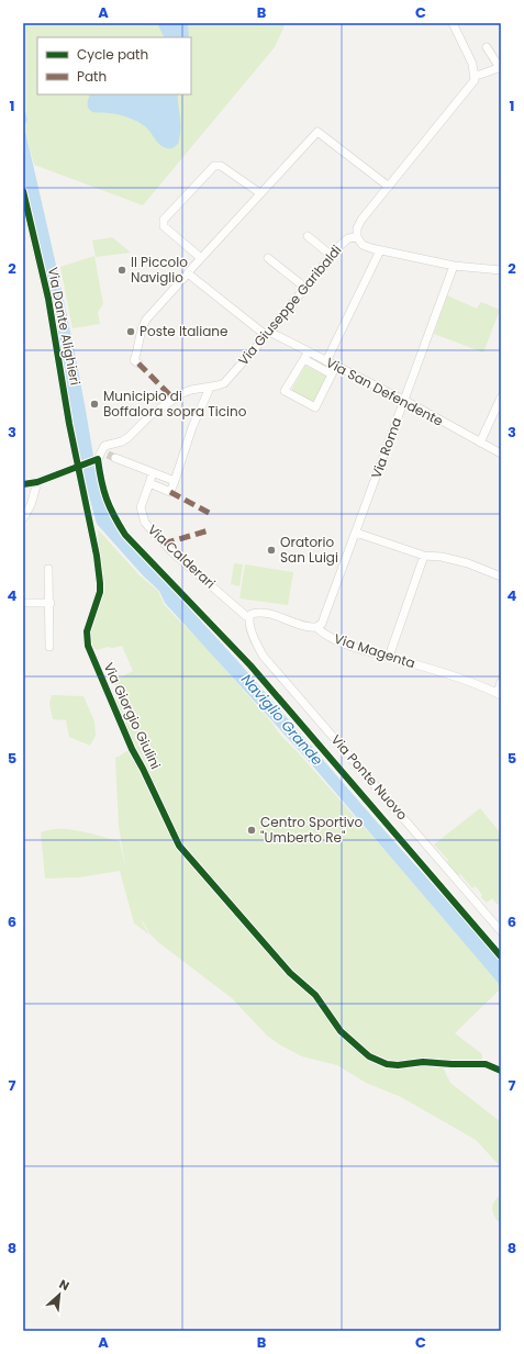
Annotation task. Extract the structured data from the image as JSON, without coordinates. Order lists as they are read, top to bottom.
{
  "streets": {
    "street": [
      "Via Giuseppe Garibaldi",
      "Via Dante Alighieri",
      "Via San Defendente",
      "Via Roma",
      "Via Calderari",
      "Via Magenta",
      "Via Giorgio Giulini",
      "Via Ponte Nuovo"
    ]
  },
  "crossings": [
    ["Via Giuseppe Garibaldi", "Via Dante Alighieri"],
    ["Via Giuseppe Garibaldi", "Via San Defendente"],
    ["Via Giuseppe Garibaldi", "Via Giorgio Giulini"],
    ["Via Dante Alighieri", "Via Giorgio Giulini"],
    ["Via San Defendente", "Via Roma"],
    ["Via Roma", "Via Magenta"],
    ["Via Calderari", "Via Magenta"],
    ["Via Calderari", "Via Ponte Nuovo"],
    ["Via Magenta", "Via Ponte Nuovo"]
  ],
  "water": ["Naviglio Grande"],
  "places": [
    "Il Piccolo Naviglio",
    "Poste Italiane",
    "Municipio di Boffalora sopra Ticino",
    "Oratorio San Luigi",
    "Centro Sportivo \"Umberto Re\""
  ],
  "legend": ["Cycle path", "Path"],
  "north": "top right",
  "grid": {
    "columns": ["A", "B", "C"],
    "rows": [
      "1",
      "2",
      "3",
      "4",
      "5",
      "6",
      "7",
      "8"
    ]
  }
}
